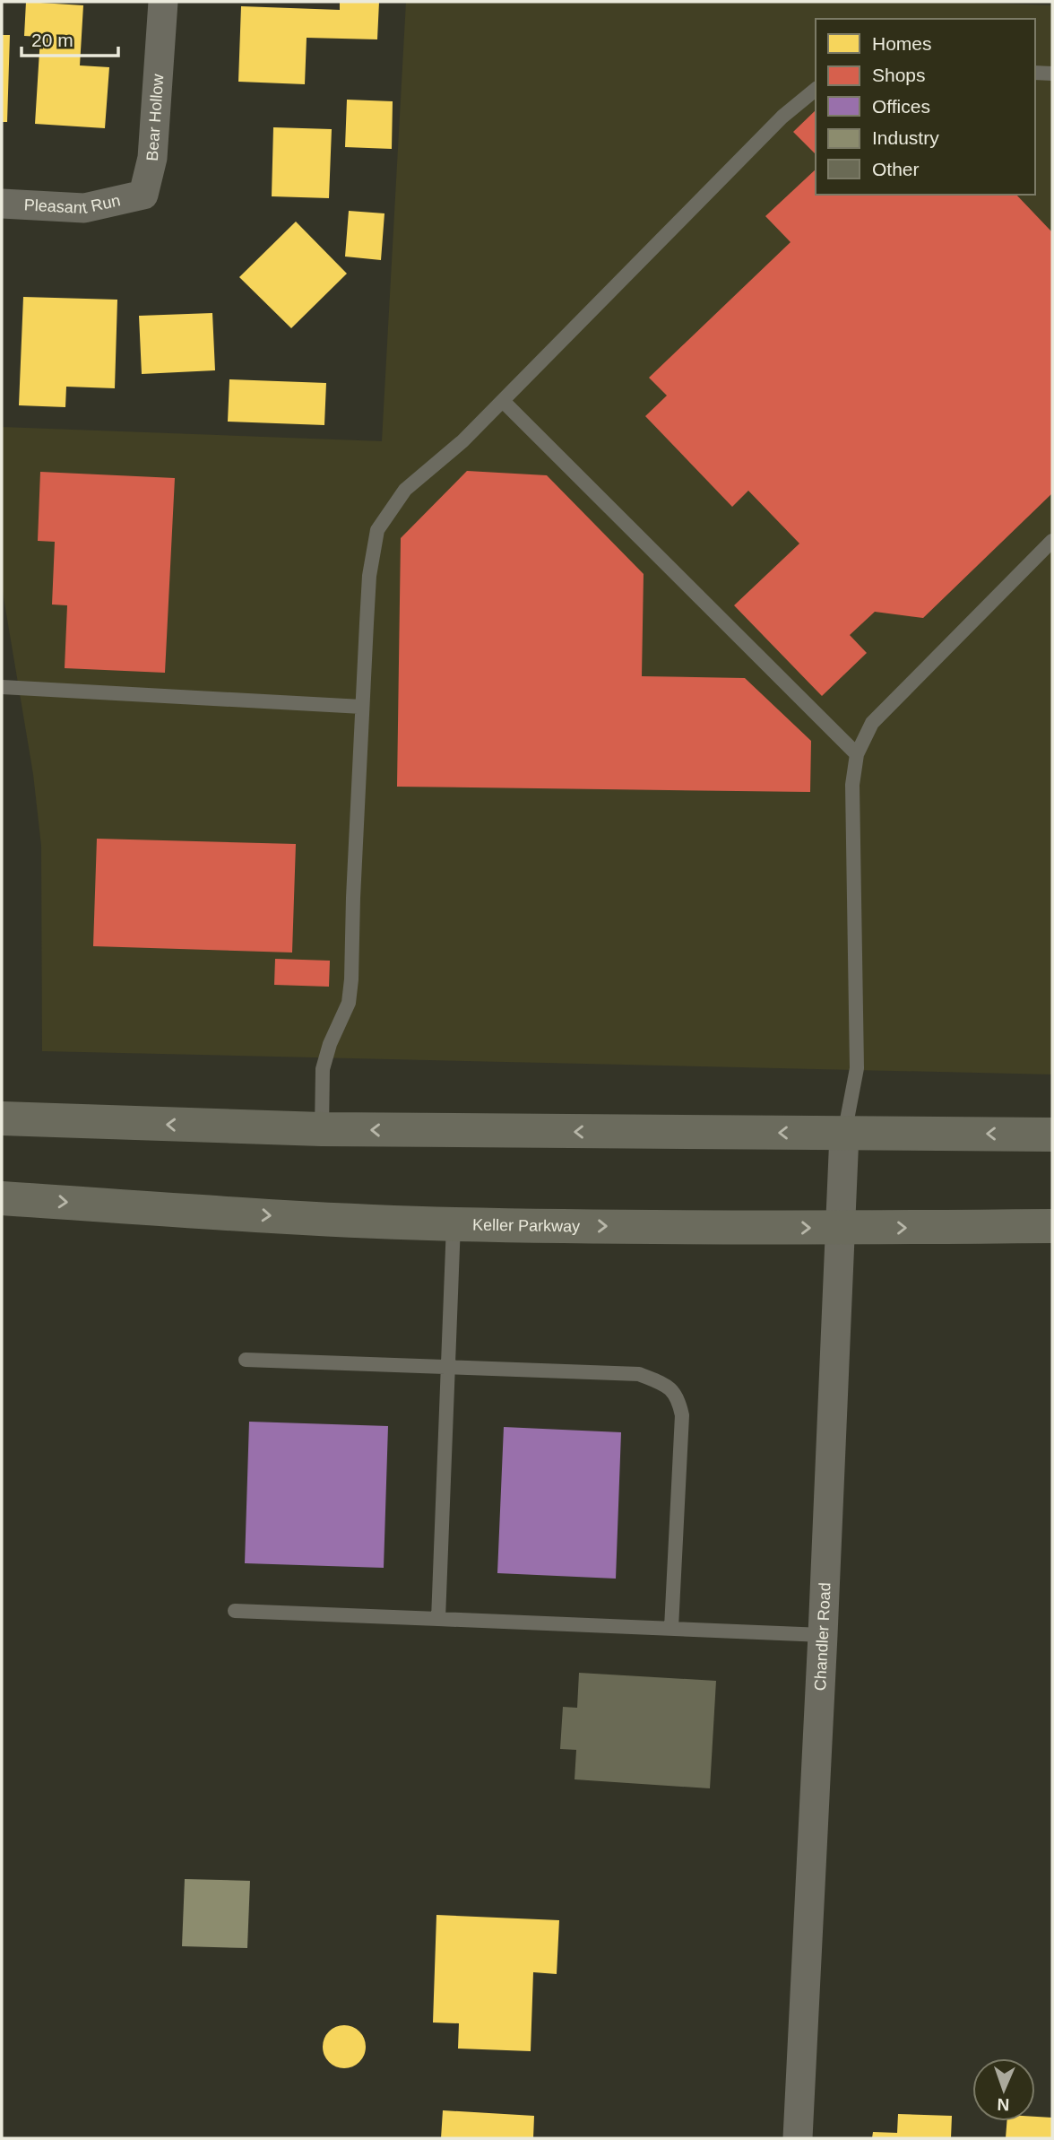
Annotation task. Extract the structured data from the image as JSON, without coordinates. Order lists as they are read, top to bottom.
{
  "streets": {
    "main road": ["Keller Parkway"],
    "street": ["Bear Hollow", "Pleasant Run", "Chandler Road"]
  },
  "crossings": [
    ["Bear Hollow", "Pleasant Run"],
    ["Keller Parkway", "Chandler Road"]
  ],
  "legend": [
    "Homes",
    "Shops",
    "Offices",
    "Industry",
    "Other"
  ],
  "scale_bar": "20 m",
  "north": "bottom"
}
